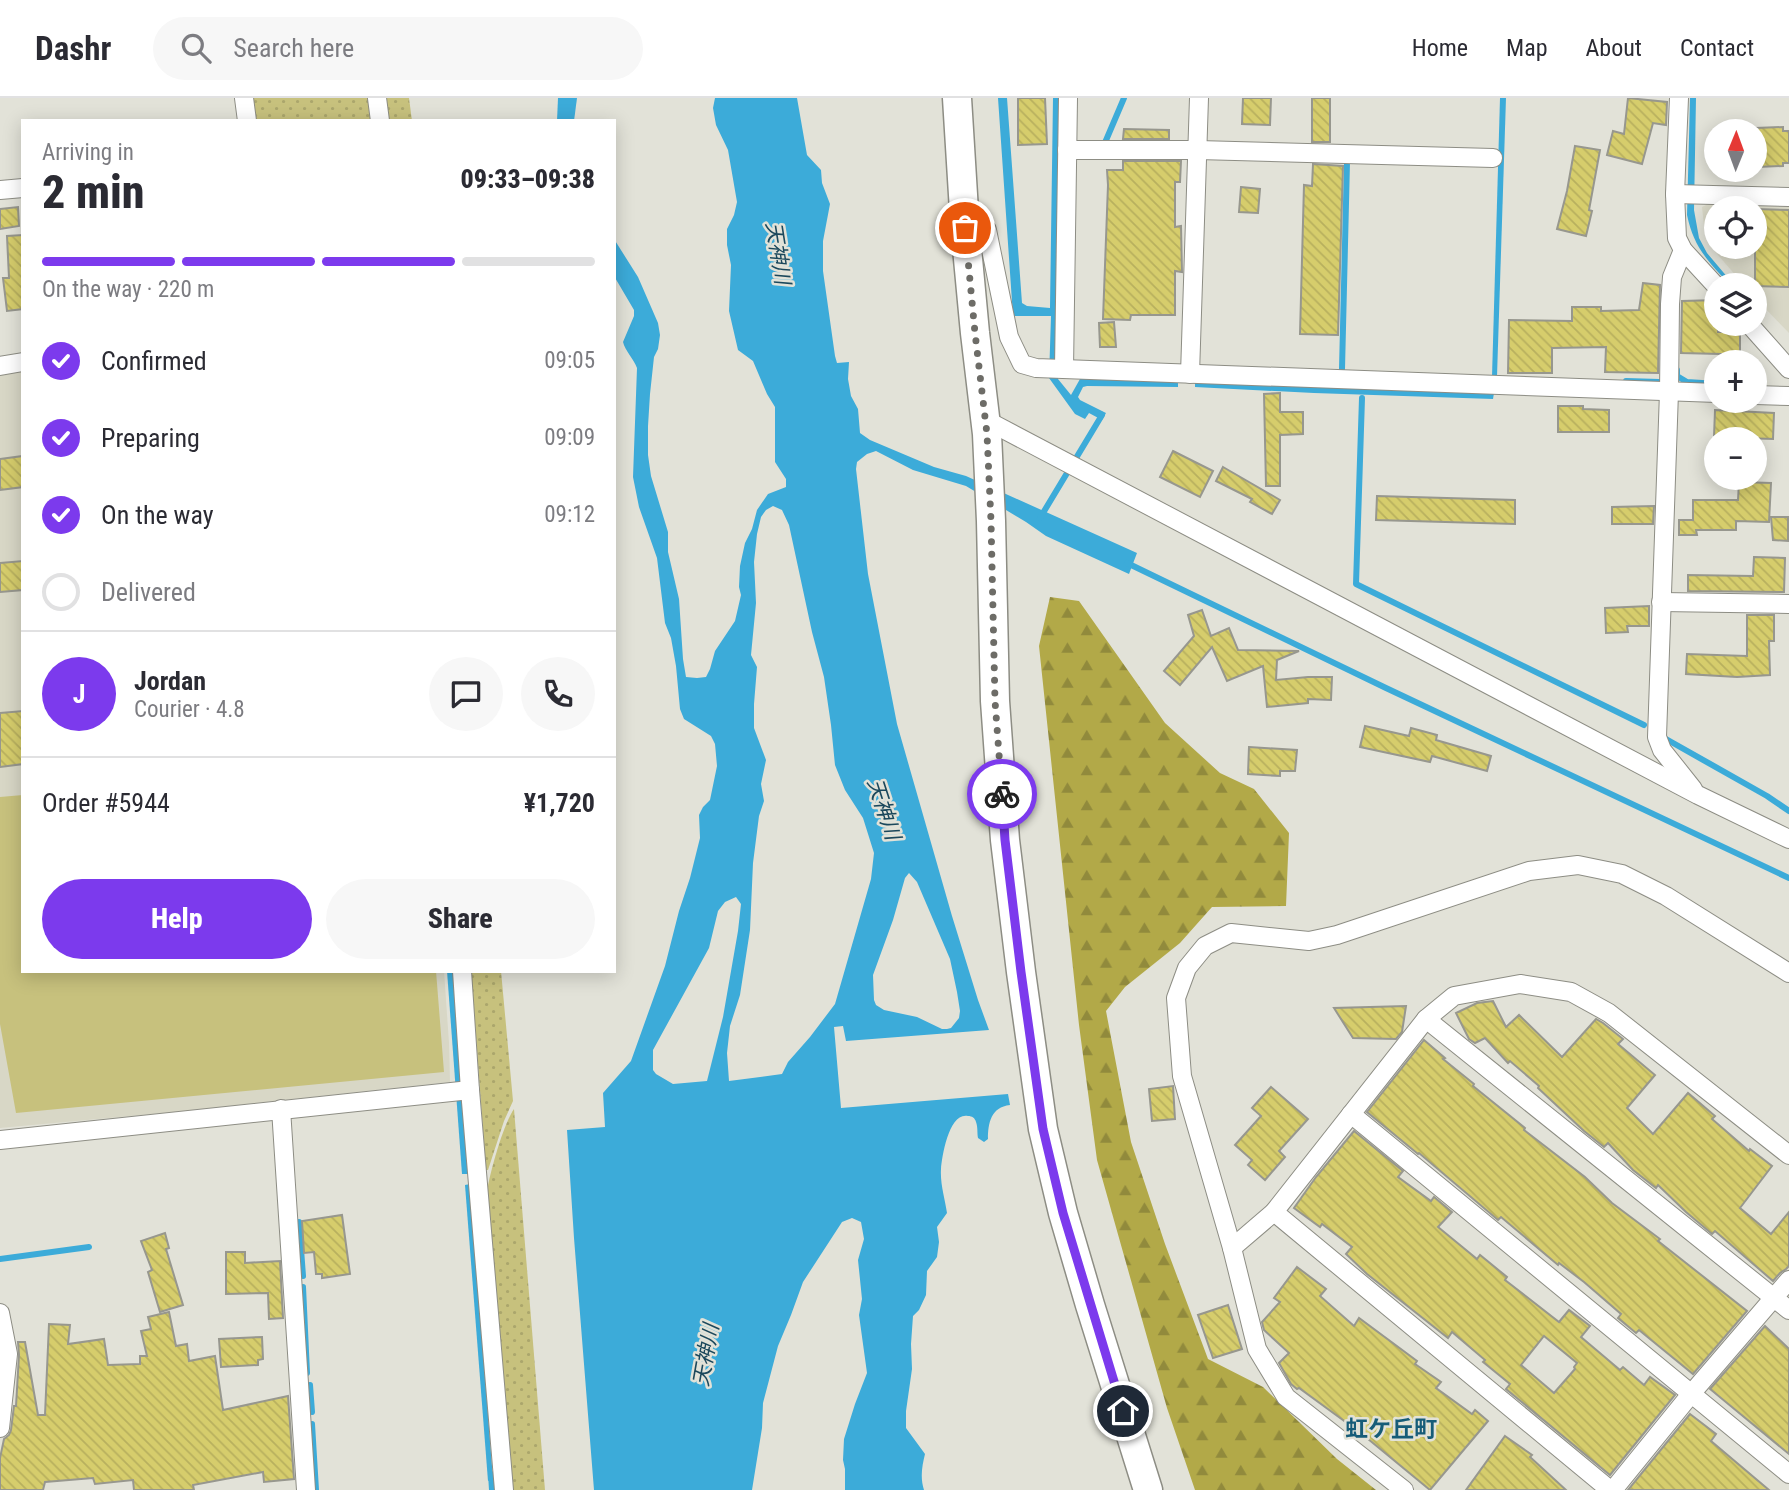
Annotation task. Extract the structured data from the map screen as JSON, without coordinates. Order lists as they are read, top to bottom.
{
  "districts": ["虹ケ丘町"],
  "water": ["天神川"],
  "north": "top",
  "page": {
    "header": "Dashr",
    "search": "Search here",
    "nav": [
      "Home",
      "Map",
      "About",
      "Contact"
    ],
    "map_buttons": ["+", "−"],
    "heading": ["2 min", "Arriving in", "09:33–09:38"],
    "panel": [
      "Jordan",
      "Courier · 4.8",
      "Order #5944",
      "¥1,720"
    ],
    "bar": "On the way · 220 m",
    "list": [
      ["Confirmed", "09:05"],
      ["Preparing", "09:09"],
      ["On the way", "09:12"],
      "Delivered"
    ],
    "round": "J",
    "buttons": ["Help", "Share"]
  }
}
